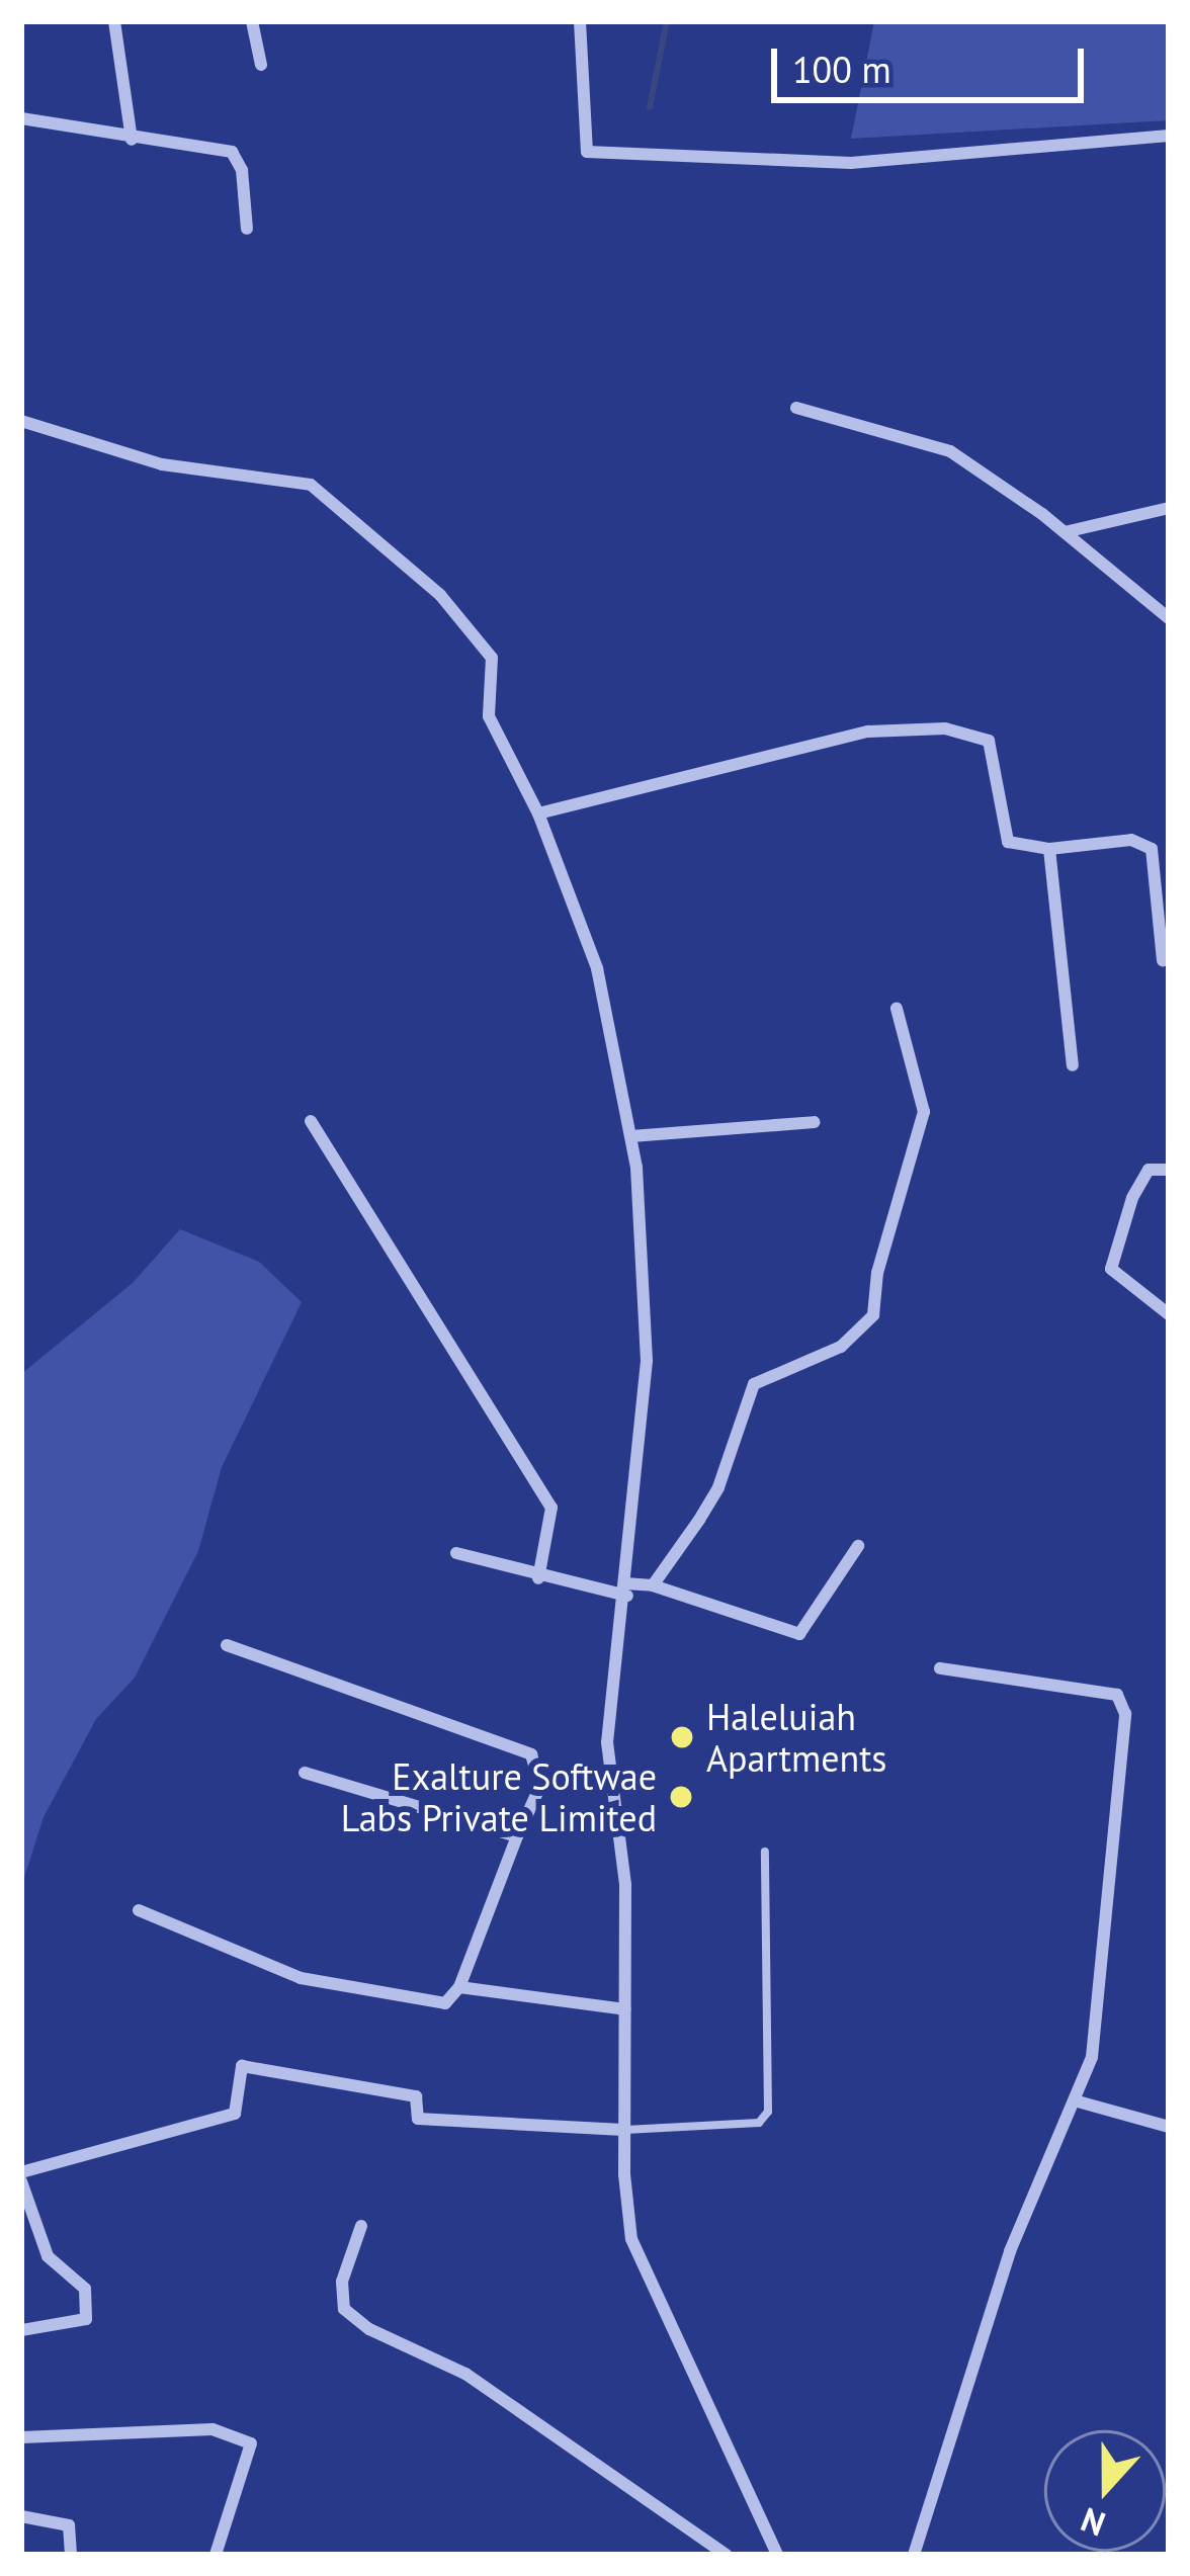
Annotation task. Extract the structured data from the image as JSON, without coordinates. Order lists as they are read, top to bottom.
{
  "places": ["Haleluiah Apartments", "Exalture Softwae Labs Private Limited"],
  "scale_bar": "100 m",
  "north": "bottom"
}
